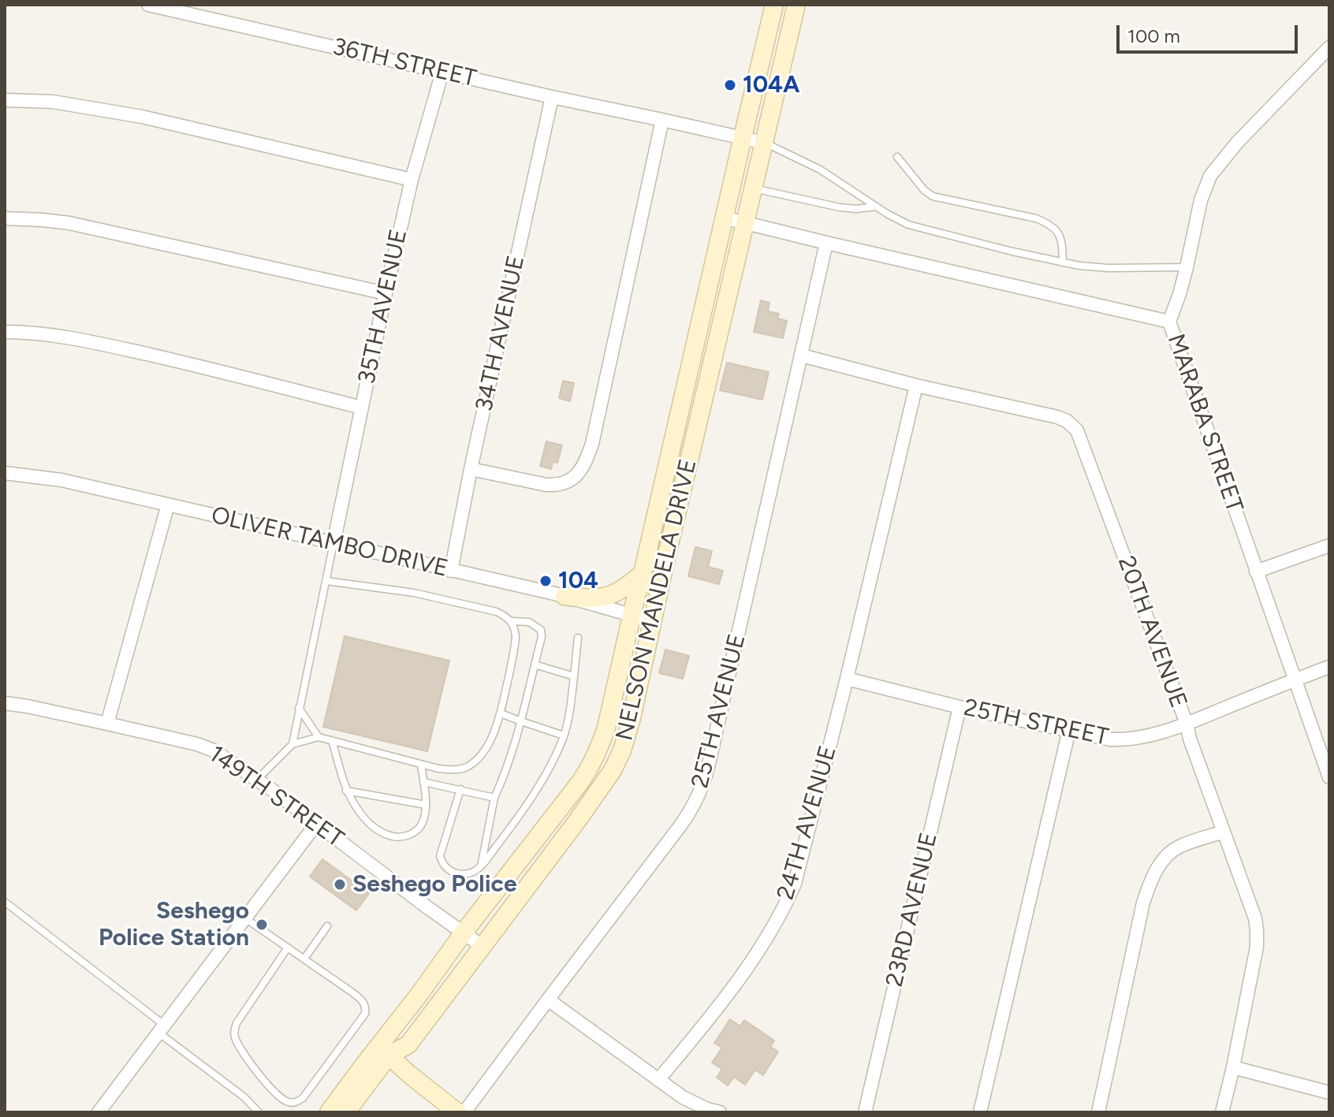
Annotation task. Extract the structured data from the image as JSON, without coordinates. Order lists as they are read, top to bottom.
{
  "streets": {
    "main road": ["NELSON MANDELA DRIVE"],
    "street": [
      "36TH STREET",
      "35TH AVENUE",
      "34TH AVENUE",
      "MARABA STREET",
      "OLIVER TAMBO DRIVE",
      "20TH AVENUE",
      "25TH AVENUE",
      "25TH STREET",
      "149TH STREET",
      "24TH AVENUE",
      "23RD AVENUE"
    ]
  },
  "crossings": [
    ["36TH STREET", "35TH AVENUE"],
    ["36TH STREET", "34TH AVENUE"],
    ["36TH STREET", "NELSON MANDELA DRIVE"],
    ["35TH AVENUE", "OLIVER TAMBO DRIVE"],
    ["34TH AVENUE", "OLIVER TAMBO DRIVE"],
    ["MARABA STREET", "NELSON MANDELA DRIVE"],
    ["MARABA STREET", "25TH AVENUE"],
    ["MARABA STREET", "25TH STREET"],
    ["OLIVER TAMBO DRIVE", "NELSON MANDELA DRIVE"],
    ["NELSON MANDELA DRIVE", "149TH STREET"],
    ["20TH AVENUE", "25TH AVENUE"],
    ["20TH AVENUE", "25TH STREET"],
    ["20TH AVENUE", "24TH AVENUE"],
    ["25TH STREET", "24TH AVENUE"],
    ["25TH STREET", "23RD AVENUE"]
  ],
  "places": [
    "104A",
    "104",
    "Seshego Police",
    "Seshego Police Station"
  ],
  "scale_bar": "100 m"
}
